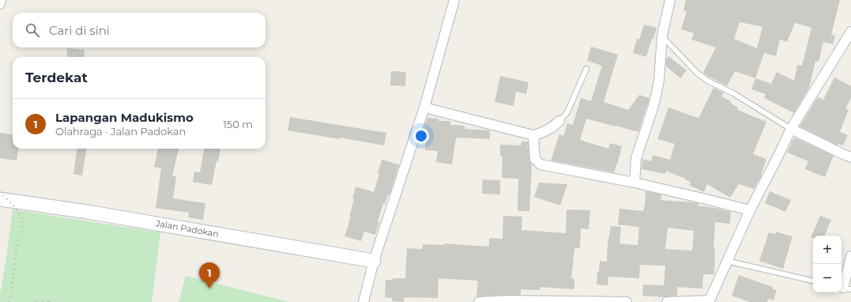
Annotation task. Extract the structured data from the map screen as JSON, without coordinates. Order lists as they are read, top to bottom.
{
  "streets": {
    "street": ["Jalan Padokan"]
  },
  "page": {
    "search": "Cari di sini",
    "heading": "Terdekat",
    "list": [
      {
        "mark": "1",
        "name": "Lapangan Madukismo",
        "note": "Olahraga · Jalan Padokan",
        "value": "150 m"
      }
    ],
    "map_buttons": ["+", "−"],
    "pins": "1"
  }
}
